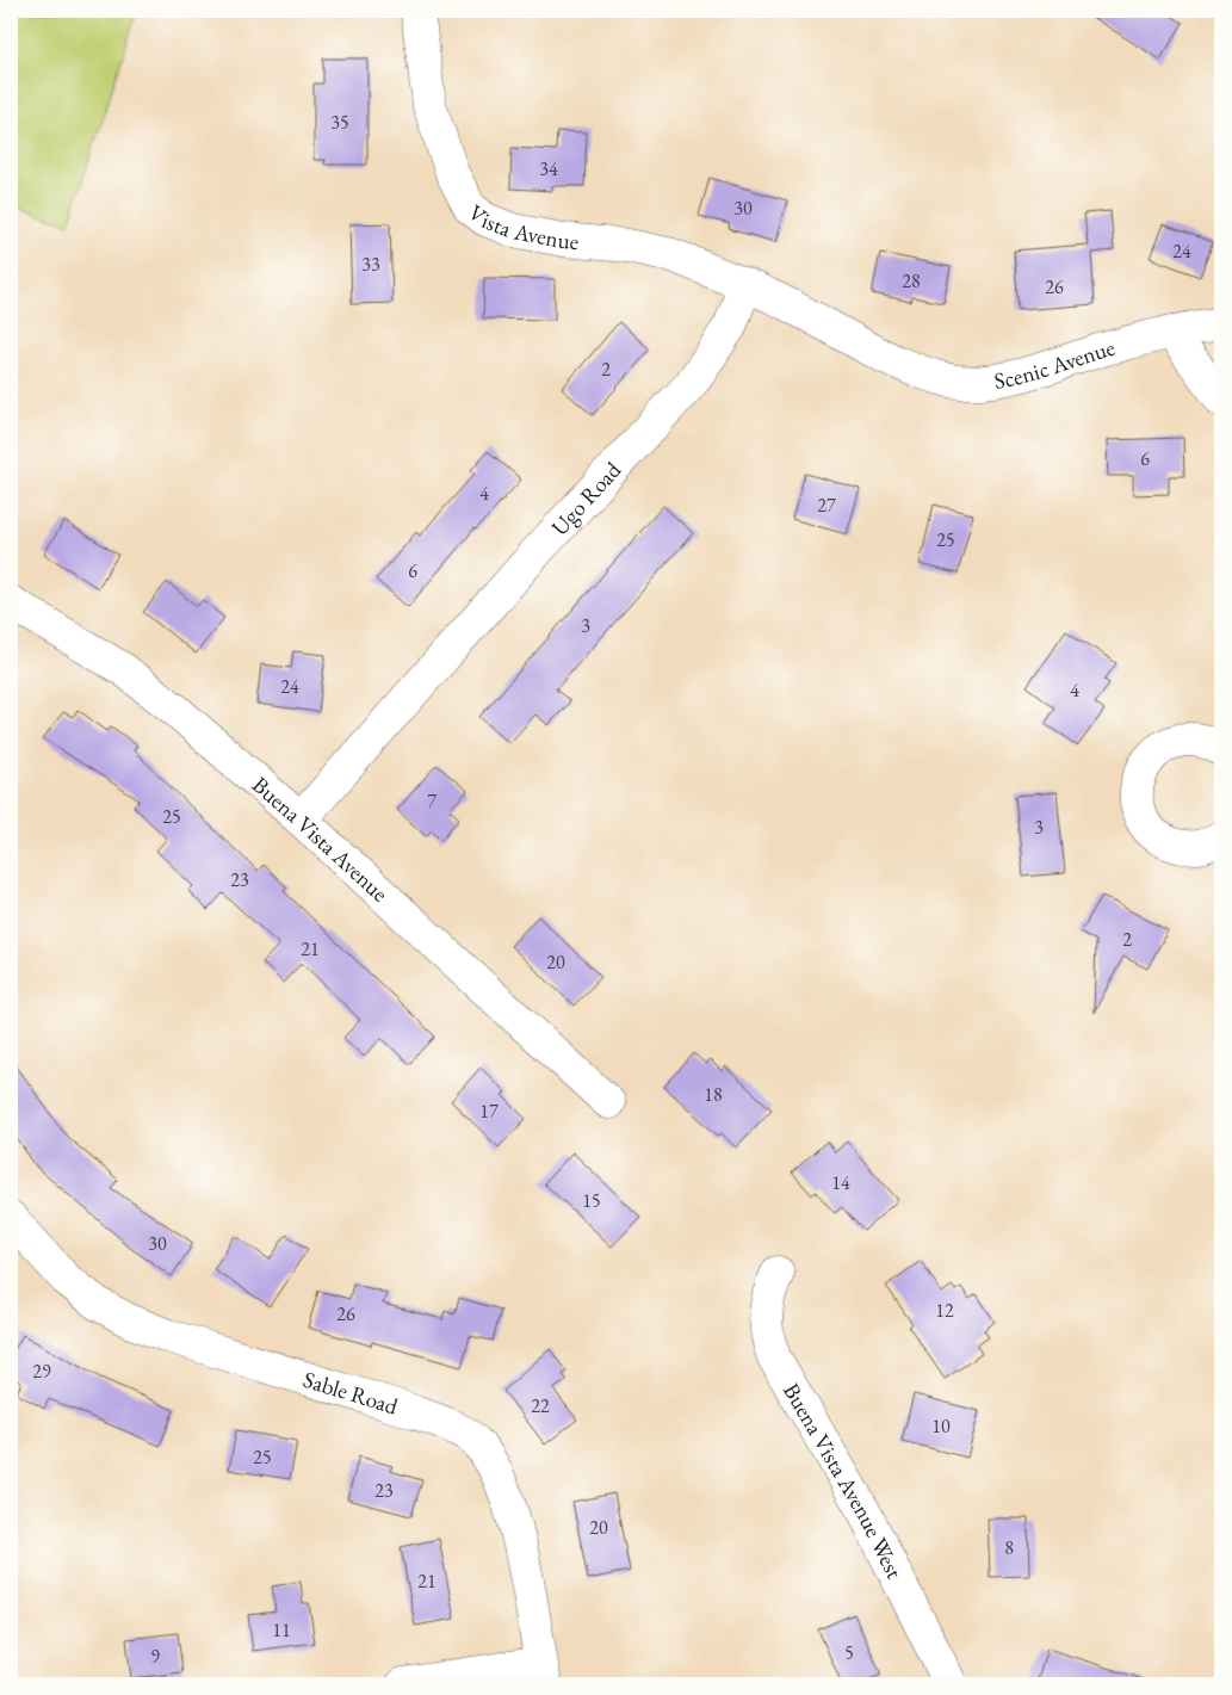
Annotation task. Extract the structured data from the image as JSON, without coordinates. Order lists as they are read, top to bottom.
{
  "streets": {
    "street": [
      "Vista Avenue",
      "Scenic Avenue",
      "Ugo Road",
      "Buena Vista Avenue",
      "Sable Road",
      "Buena Vista Avenue West"
    ]
  },
  "crossings": [
    ["Vista Avenue", "Scenic Avenue"],
    ["Vista Avenue", "Ugo Road"],
    ["Scenic Avenue", "Ugo Road"],
    ["Ugo Road", "Buena Vista Avenue"]
  ],
  "house_numbers": [
    "35",
    "34",
    "30",
    "24",
    "33",
    "28",
    "26",
    "2",
    "6",
    "4",
    "27",
    "25",
    "6",
    "3",
    "24",
    "4",
    "7",
    "25",
    "3",
    "23",
    "2",
    "21",
    "20",
    "18",
    "17",
    "14",
    "15",
    "30",
    "12",
    "26",
    "29",
    "22",
    "10",
    "25",
    "23",
    "20",
    "8",
    "21",
    "11",
    "5",
    "9"
  ]
}
